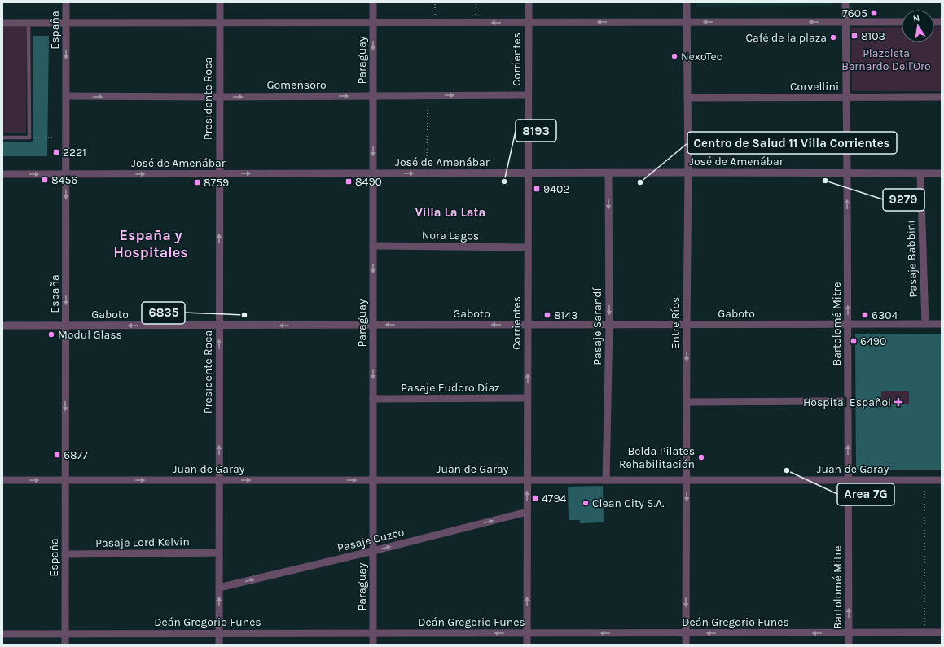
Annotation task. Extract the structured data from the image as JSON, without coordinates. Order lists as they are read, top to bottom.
{
  "streets": {
    "street": [
      "España",
      "Corrientes",
      "Paraguay",
      "Gomensoro",
      "Corvellini",
      "Presidente Roca",
      "José de Amenábar",
      "Nora Lagos",
      "Pasaje Babbini",
      "Gaboto",
      "Entre Ríos",
      "Bartolomé Mitre",
      "Pasaje Sarandí",
      "Pasaje Eudoro Díaz",
      "Juan de Garay",
      "Pasaje Cuzco",
      "Pasaje Lord Kelvin",
      "Deán Gregorio Funes"
    ]
  },
  "crossings": [
    ["España", "Gomensoro"],
    ["España", "José de Amenábar"],
    ["España", "Gaboto"],
    ["España", "Juan de Garay"],
    ["España", "Pasaje Lord Kelvin"],
    ["España", "Deán Gregorio Funes"],
    ["Corrientes", "Gomensoro"],
    ["Corrientes", "José de Amenábar"],
    ["Corrientes", "Nora Lagos"],
    ["Corrientes", "Gaboto"],
    ["Corrientes", "Pasaje Eudoro Díaz"],
    ["Corrientes", "Juan de Garay"],
    ["Corrientes", "Pasaje Cuzco"],
    ["Corrientes", "Deán Gregorio Funes"],
    ["Paraguay", "Gomensoro"],
    ["Paraguay", "José de Amenábar"],
    ["Paraguay", "Nora Lagos"],
    ["Paraguay", "Gaboto"],
    ["Paraguay", "Pasaje Eudoro Díaz"],
    ["Paraguay", "Juan de Garay"],
    ["Paraguay", "Pasaje Cuzco"],
    ["Paraguay", "Deán Gregorio Funes"],
    ["Gomensoro", "Presidente Roca"],
    ["Corvellini", "Entre Ríos"],
    ["Corvellini", "Bartolomé Mitre"],
    ["Presidente Roca", "José de Amenábar"],
    ["Presidente Roca", "Gaboto"],
    ["Presidente Roca", "Juan de Garay"],
    ["Presidente Roca", "Pasaje Cuzco"],
    ["Presidente Roca", "Pasaje Lord Kelvin"],
    ["Presidente Roca", "Deán Gregorio Funes"],
    ["José de Amenábar", "Pasaje Babbini"],
    ["José de Amenábar", "Entre Ríos"],
    ["José de Amenábar", "Bartolomé Mitre"],
    ["José de Amenábar", "Pasaje Sarandí"],
    ["Pasaje Babbini", "Gaboto"],
    ["Gaboto", "Entre Ríos"],
    ["Gaboto", "Bartolomé Mitre"],
    ["Gaboto", "Pasaje Sarandí"],
    ["Entre Ríos", "Juan de Garay"],
    ["Entre Ríos", "Deán Gregorio Funes"],
    ["Bartolomé Mitre", "Juan de Garay"],
    ["Bartolomé Mitre", "Deán Gregorio Funes"],
    ["Pasaje Sarandí", "Juan de Garay"]
  ],
  "one_way": [
    "España",
    "Corrientes",
    "Paraguay",
    "Gomensoro",
    "Presidente Roca",
    "José de Amenábar",
    "Gaboto",
    "Entre Ríos",
    "Bartolomé Mitre",
    "Pasaje Sarandí",
    "Juan de Garay",
    "Pasaje Cuzco",
    "Deán Gregorio Funes"
  ],
  "districts": ["Villa La Lata", "España y Hospitales"],
  "parks": ["Plazoleta Bernardo Dell'Oro"],
  "places": {
    "transit": [
      "7605",
      "8103",
      "2221",
      "8456",
      "8490",
      "8759",
      "9402",
      "8143",
      "6304",
      "6490",
      "6877",
      "4794"
    ],
    "other": [
      "Café de la plaza",
      "NexoTec",
      "9279",
      "8193",
      "Centro de Salud 11 Villa Corrientes",
      "6835",
      "Modul Glass",
      "Belda Pilates Rehabilitación",
      "Area 7G",
      "Clean City S.A."
    ],
    "health": ["Hospital Español"]
  },
  "north": "top"
}
